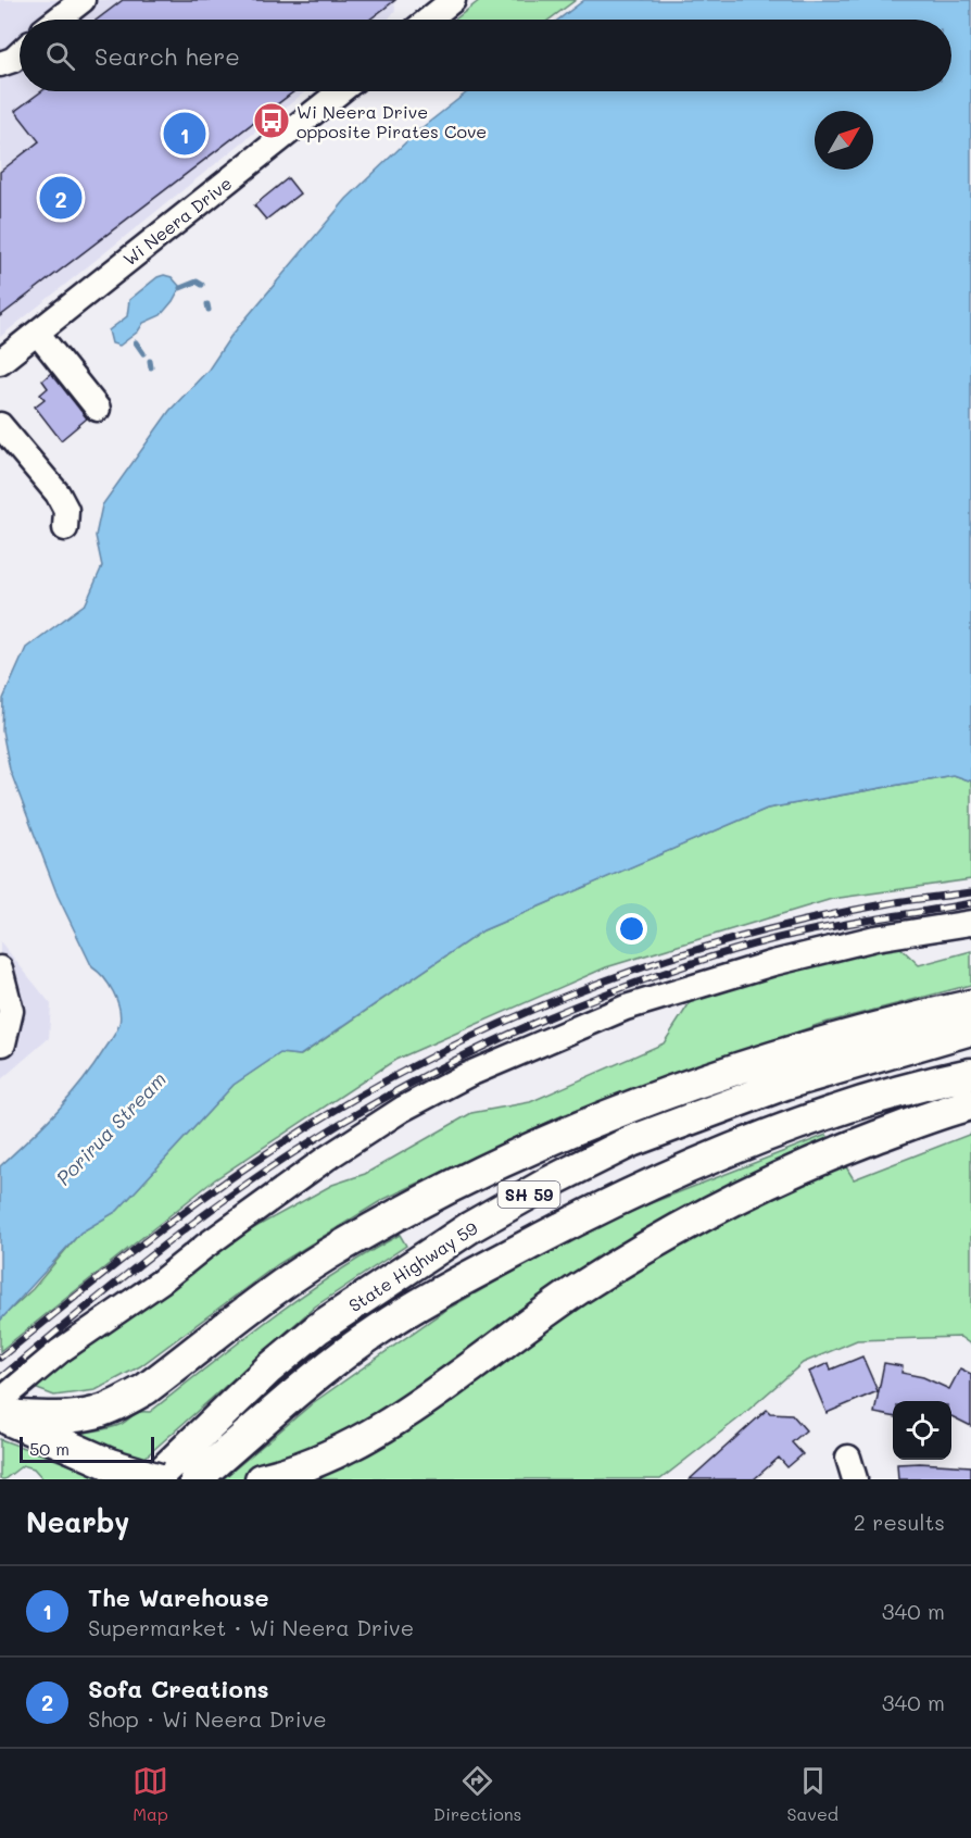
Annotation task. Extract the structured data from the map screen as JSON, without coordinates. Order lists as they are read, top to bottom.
{
  "streets": {
    "main road": ["SH 59", "State Highway 59"],
    "street": ["Wi Neera Drive"]
  },
  "water": ["Porirua Stream"],
  "places": {
    "bus stop": ["Wi Neera Drive opposite Pirates Cove"]
  },
  "scale_bar": "50 m",
  "north": "top right",
  "page": {
    "search": "Search here",
    "pins": ["1", "2"],
    "scale": "50 m",
    "heading": ["Nearby", "2 results"],
    "list": [
      {
        "mark": "1",
        "name": "The Warehouse",
        "note": "Supermarket · Wi Neera Drive",
        "value": "340 m"
      },
      {
        "mark": "2",
        "name": "Sofa Creations",
        "note": "Shop · Wi Neera Drive",
        "value": "340 m"
      }
    ],
    "nav": ["Map", "Directions", "Saved"]
  }
}
